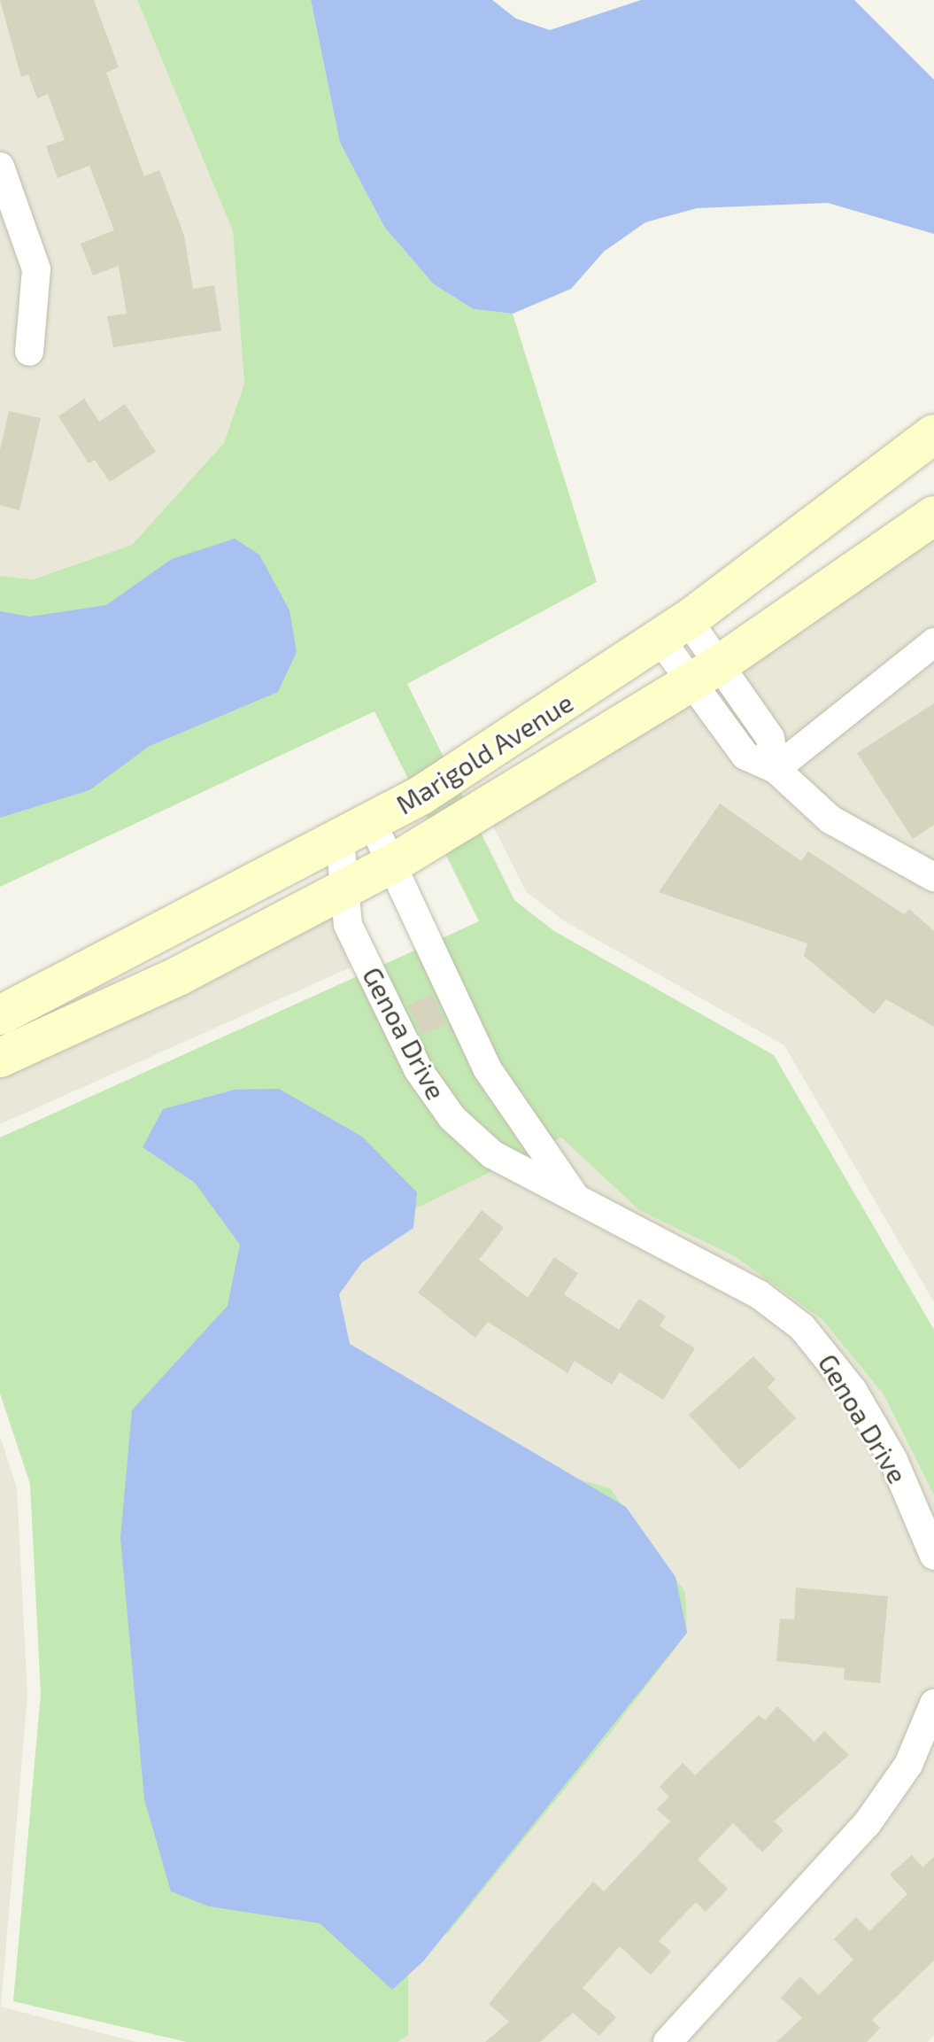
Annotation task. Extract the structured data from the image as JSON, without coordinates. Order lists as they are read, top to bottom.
{
  "streets": {
    "main road": ["Marigold Avenue"],
    "street": ["Genoa Drive"]
  },
  "crossings": [
    ["Marigold Avenue", "Genoa Drive"]
  ]
}
